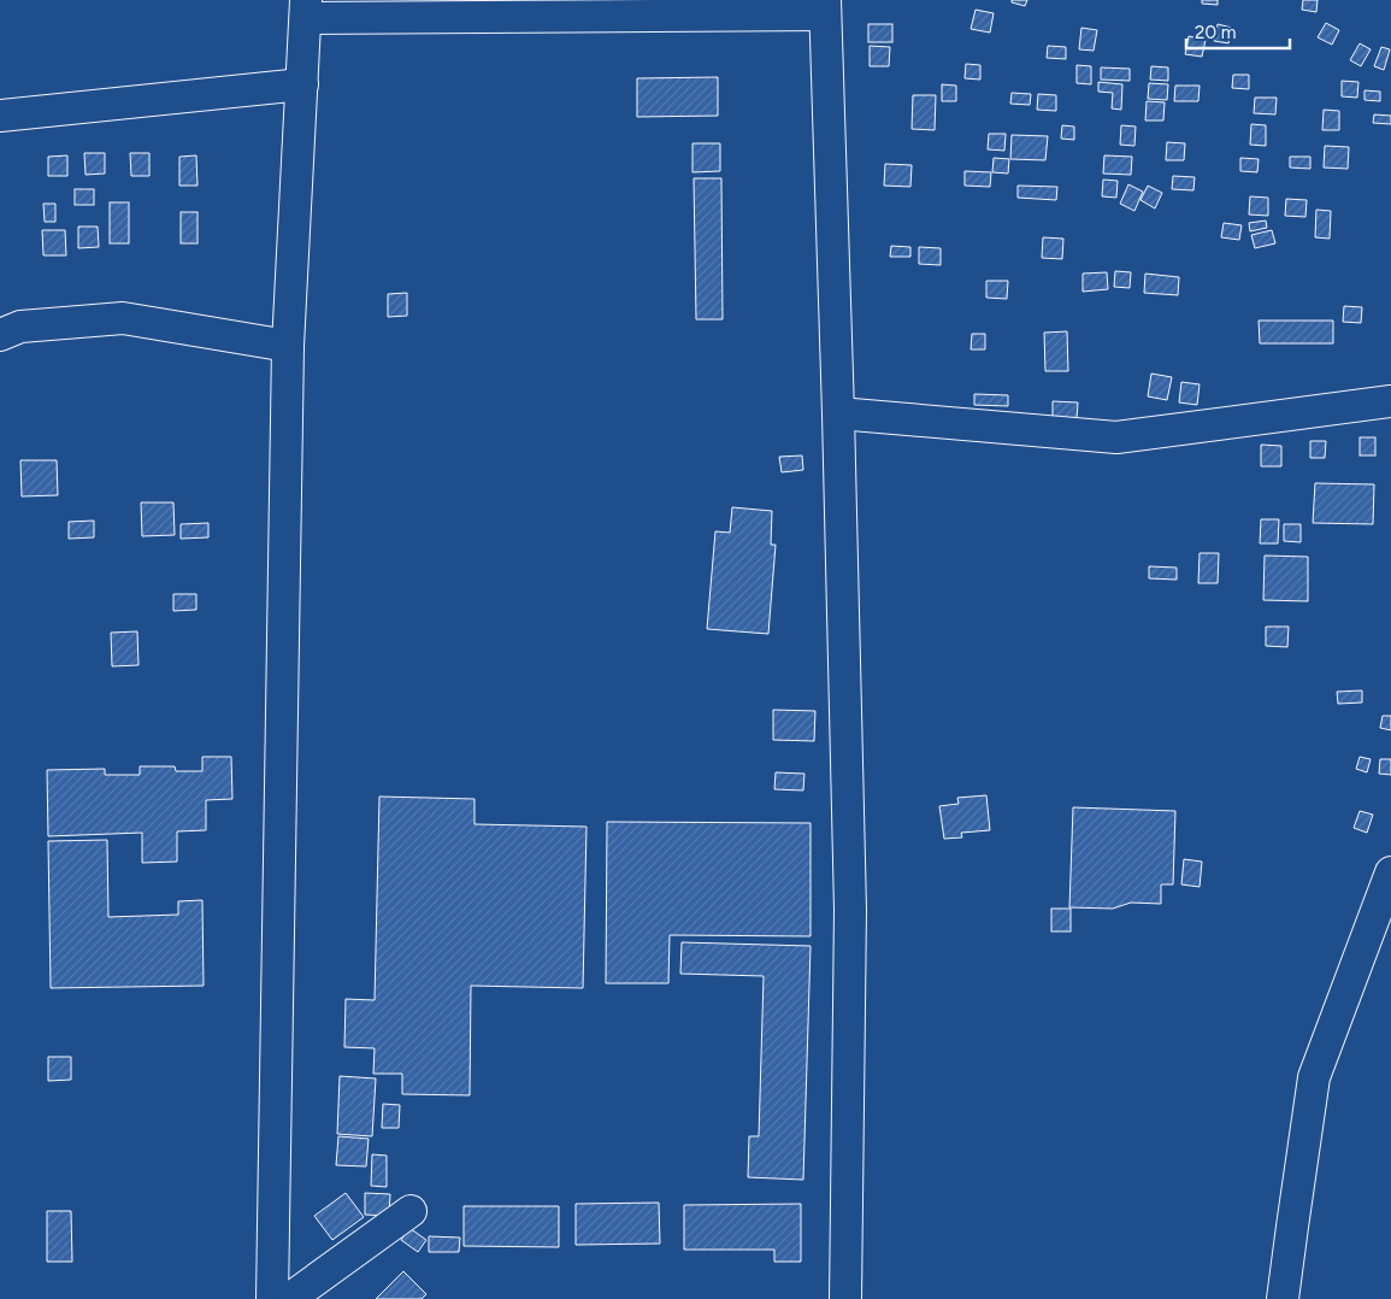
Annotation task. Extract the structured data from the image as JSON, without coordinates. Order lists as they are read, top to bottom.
{
  "scale_bar": "20 m"
}
